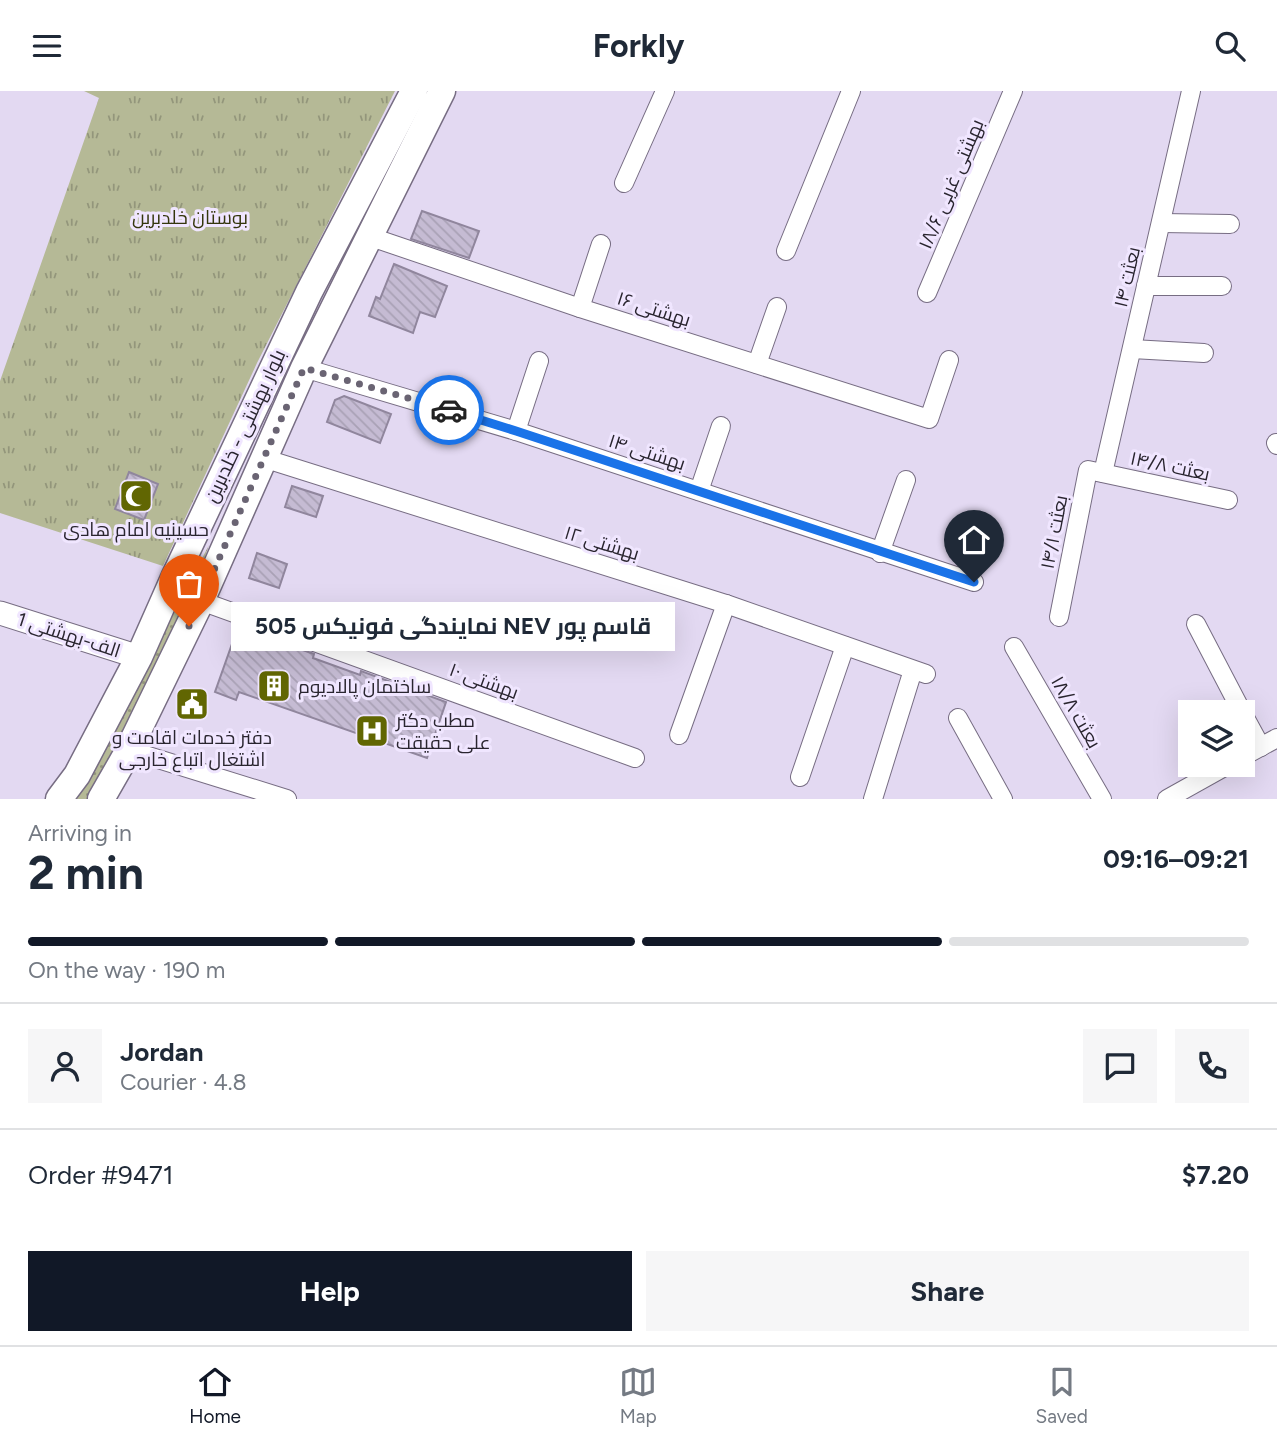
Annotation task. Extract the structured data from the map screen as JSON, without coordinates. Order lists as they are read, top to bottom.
{
  "streets": {
    "main road": ["بلوار بهشتی - خلدبرین"],
    "street": [
      "بهشتی غربی ۱۸/۶",
      "بعثت ۱۴",
      "۱۶ بهشتی",
      "۱۴ بهشتی",
      "۱۴/۸ بعثت",
      "۱۴/۱ بعثت",
      "۱۲ بهشتی",
      "1 الف-بهشتی",
      "۱۰ بهشتی",
      "۱۸/۸ بعثت"
    ]
  },
  "crossings": [
    ["بعثت ۱۴", "۱۴/۸ بعثت"],
    ["بعثت ۱۴", "۱۴/۱ بعثت"],
    ["۱۶ بهشتی", "بلوار بهشتی - خلدبرین"],
    ["بلوار بهشتی - خلدبرین", "۱۴ بهشتی"],
    ["بلوار بهشتی - خلدبرین", "۱۲ بهشتی"],
    ["بلوار بهشتی - خلدبرین", "1 الف-بهشتی"],
    ["بلوار بهشتی - خلدبرین", "۱۰ بهشتی"],
    ["۱۴/۸ بعثت", "۱۴/۱ بعثت"]
  ],
  "parks": ["بوستان خلدبرین"],
  "places": {
    "mosque": ["حسینیه امام هادی"],
    "other": ["نمایندگی فونیکس 505 NEV قاسم پور"],
    "building": ["ساختمان پالادیوم"],
    "public building": ["دفتر خدمات اقامت و اشتغال اتباع خارجی"],
    "hospital": ["مطب دکتر علی حقیقت"]
  },
  "page": {
    "header": "Forkly",
    "bubble": "نمایندگی فونیکس 505 NEV قاسم پور",
    "heading": ["2 min", "Arriving in", "09:16–09:21"],
    "panel": [
      "Jordan",
      "Courier · 4.8",
      "Order #9471",
      "$7.20"
    ],
    "bar": "On the way · 190 m",
    "buttons": ["Help", "Share"],
    "tabs": ["Home", "Map", "Saved"]
  }
}
